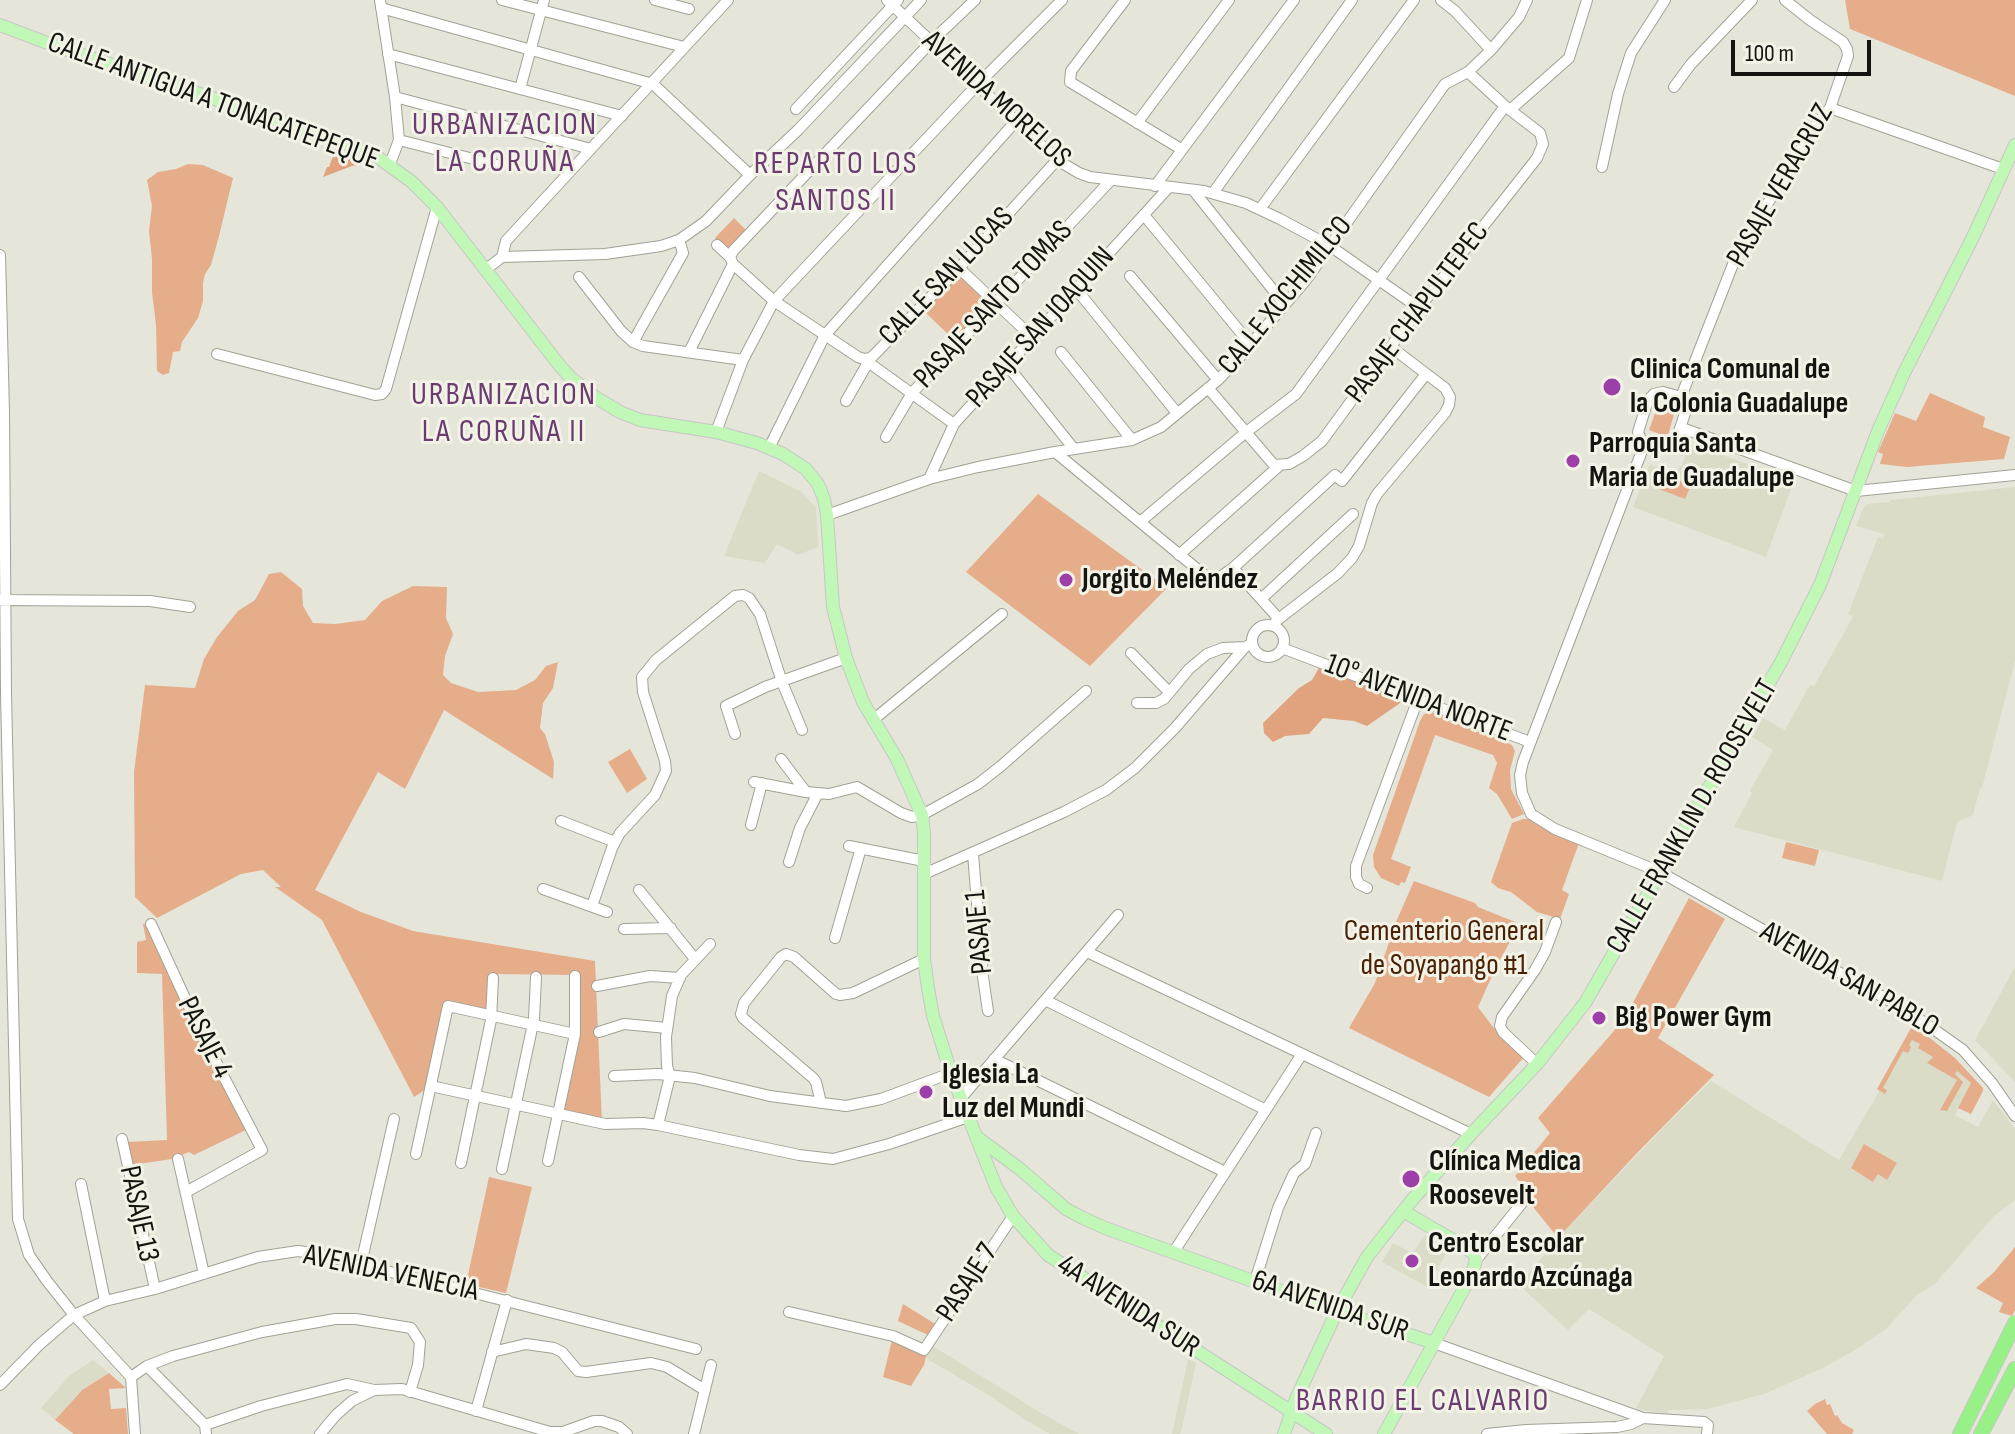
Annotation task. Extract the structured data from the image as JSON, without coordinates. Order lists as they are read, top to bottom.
{
  "streets": {
    "main road": [
      "CALLE ANTIGUA A TONACATEPEQUE",
      "CALLE FRANKLIN D. ROOSEVELT",
      "4A AVENIDA SUR",
      "6A AVENIDA SUR"
    ],
    "street": [
      "AVENIDA MORELOS",
      "PASAJE VERACRUZ",
      "CALLE SAN LUCAS",
      "CALLE XOCHIMILCO",
      "PASAJE SANTO TOMAS",
      "PASAJE CHAPULTEPEC",
      "PASAJE SAN JOAQUIN",
      "10° AVENIDA NORTE",
      "PASAJE 1",
      "AVENIDA SAN PABLO",
      "PASAJE 4",
      "PASAJE 13",
      "AVENIDA VENECIA",
      "PASAJE 7"
    ]
  },
  "crossings": [
    ["AVENIDA MORELOS", "CALLE SAN LUCAS"],
    ["AVENIDA MORELOS", "CALLE XOCHIMILCO"],
    ["AVENIDA MORELOS", "PASAJE SANTO TOMAS"],
    ["AVENIDA MORELOS", "PASAJE CHAPULTEPEC"],
    ["AVENIDA MORELOS", "PASAJE SAN JOAQUIN"],
    ["CALLE ANTIGUA A TONACATEPEQUE", "CALLE XOCHIMILCO"],
    ["CALLE ANTIGUA A TONACATEPEQUE", "4A AVENIDA SUR"],
    ["CALLE ANTIGUA A TONACATEPEQUE", "6A AVENIDA SUR"],
    ["CALLE XOCHIMILCO", "PASAJE CHAPULTEPEC"],
    ["CALLE XOCHIMILCO", "PASAJE SAN JOAQUIN"],
    ["10° AVENIDA NORTE", "CALLE FRANKLIN D. ROOSEVELT"],
    ["10° AVENIDA NORTE", "AVENIDA SAN PABLO"],
    ["CALLE FRANKLIN D. ROOSEVELT", "AVENIDA SAN PABLO"],
    ["CALLE FRANKLIN D. ROOSEVELT", "4A AVENIDA SUR"],
    ["CALLE FRANKLIN D. ROOSEVELT", "6A AVENIDA SUR"],
    ["PASAJE 13", "AVENIDA VENECIA"],
    ["PASAJE 7", "4A AVENIDA SUR"],
    ["4A AVENIDA SUR", "6A AVENIDA SUR"]
  ],
  "districts": [
    "URBANIZACION LA CORUÑA",
    "REPARTO LOS SANTOS II",
    "URBANIZACION LA CORUÑA II",
    "BARRIO EL CALVARIO"
  ],
  "parks": ["Cementerio General de Soyapango #1"],
  "places": [
    "Clinica Comunal de la Colonia Guadalupe",
    "Parroquia Santa Maria de Guadalupe",
    "Jorgito Meléndez",
    "Big Power Gym",
    "Iglesia La Luz del Mundi",
    "Clínica Medica Roosevelt",
    "Centro Escolar Leonardo Azcúnaga"
  ],
  "scale_bar": "100 m"
}
